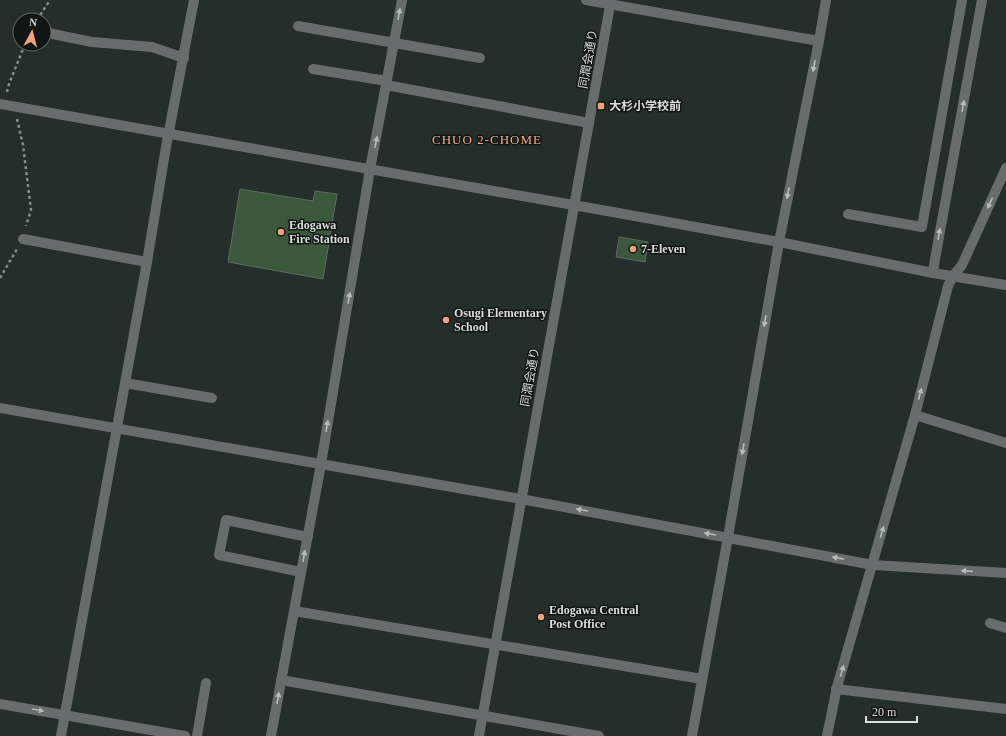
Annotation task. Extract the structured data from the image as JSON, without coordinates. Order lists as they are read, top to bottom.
{
  "streets": {
    "street": ["同潤会通り"]
  },
  "districts": ["CHUO 2-CHOME"],
  "places": {
    "transit": ["大杉小学校前"],
    "other": [
      "Edogawa Fire Station",
      "7-Eleven",
      "Osugi Elementary School",
      "Edogawa Central Post Office"
    ]
  },
  "scale_bar": "20 m",
  "north": "top"
}
